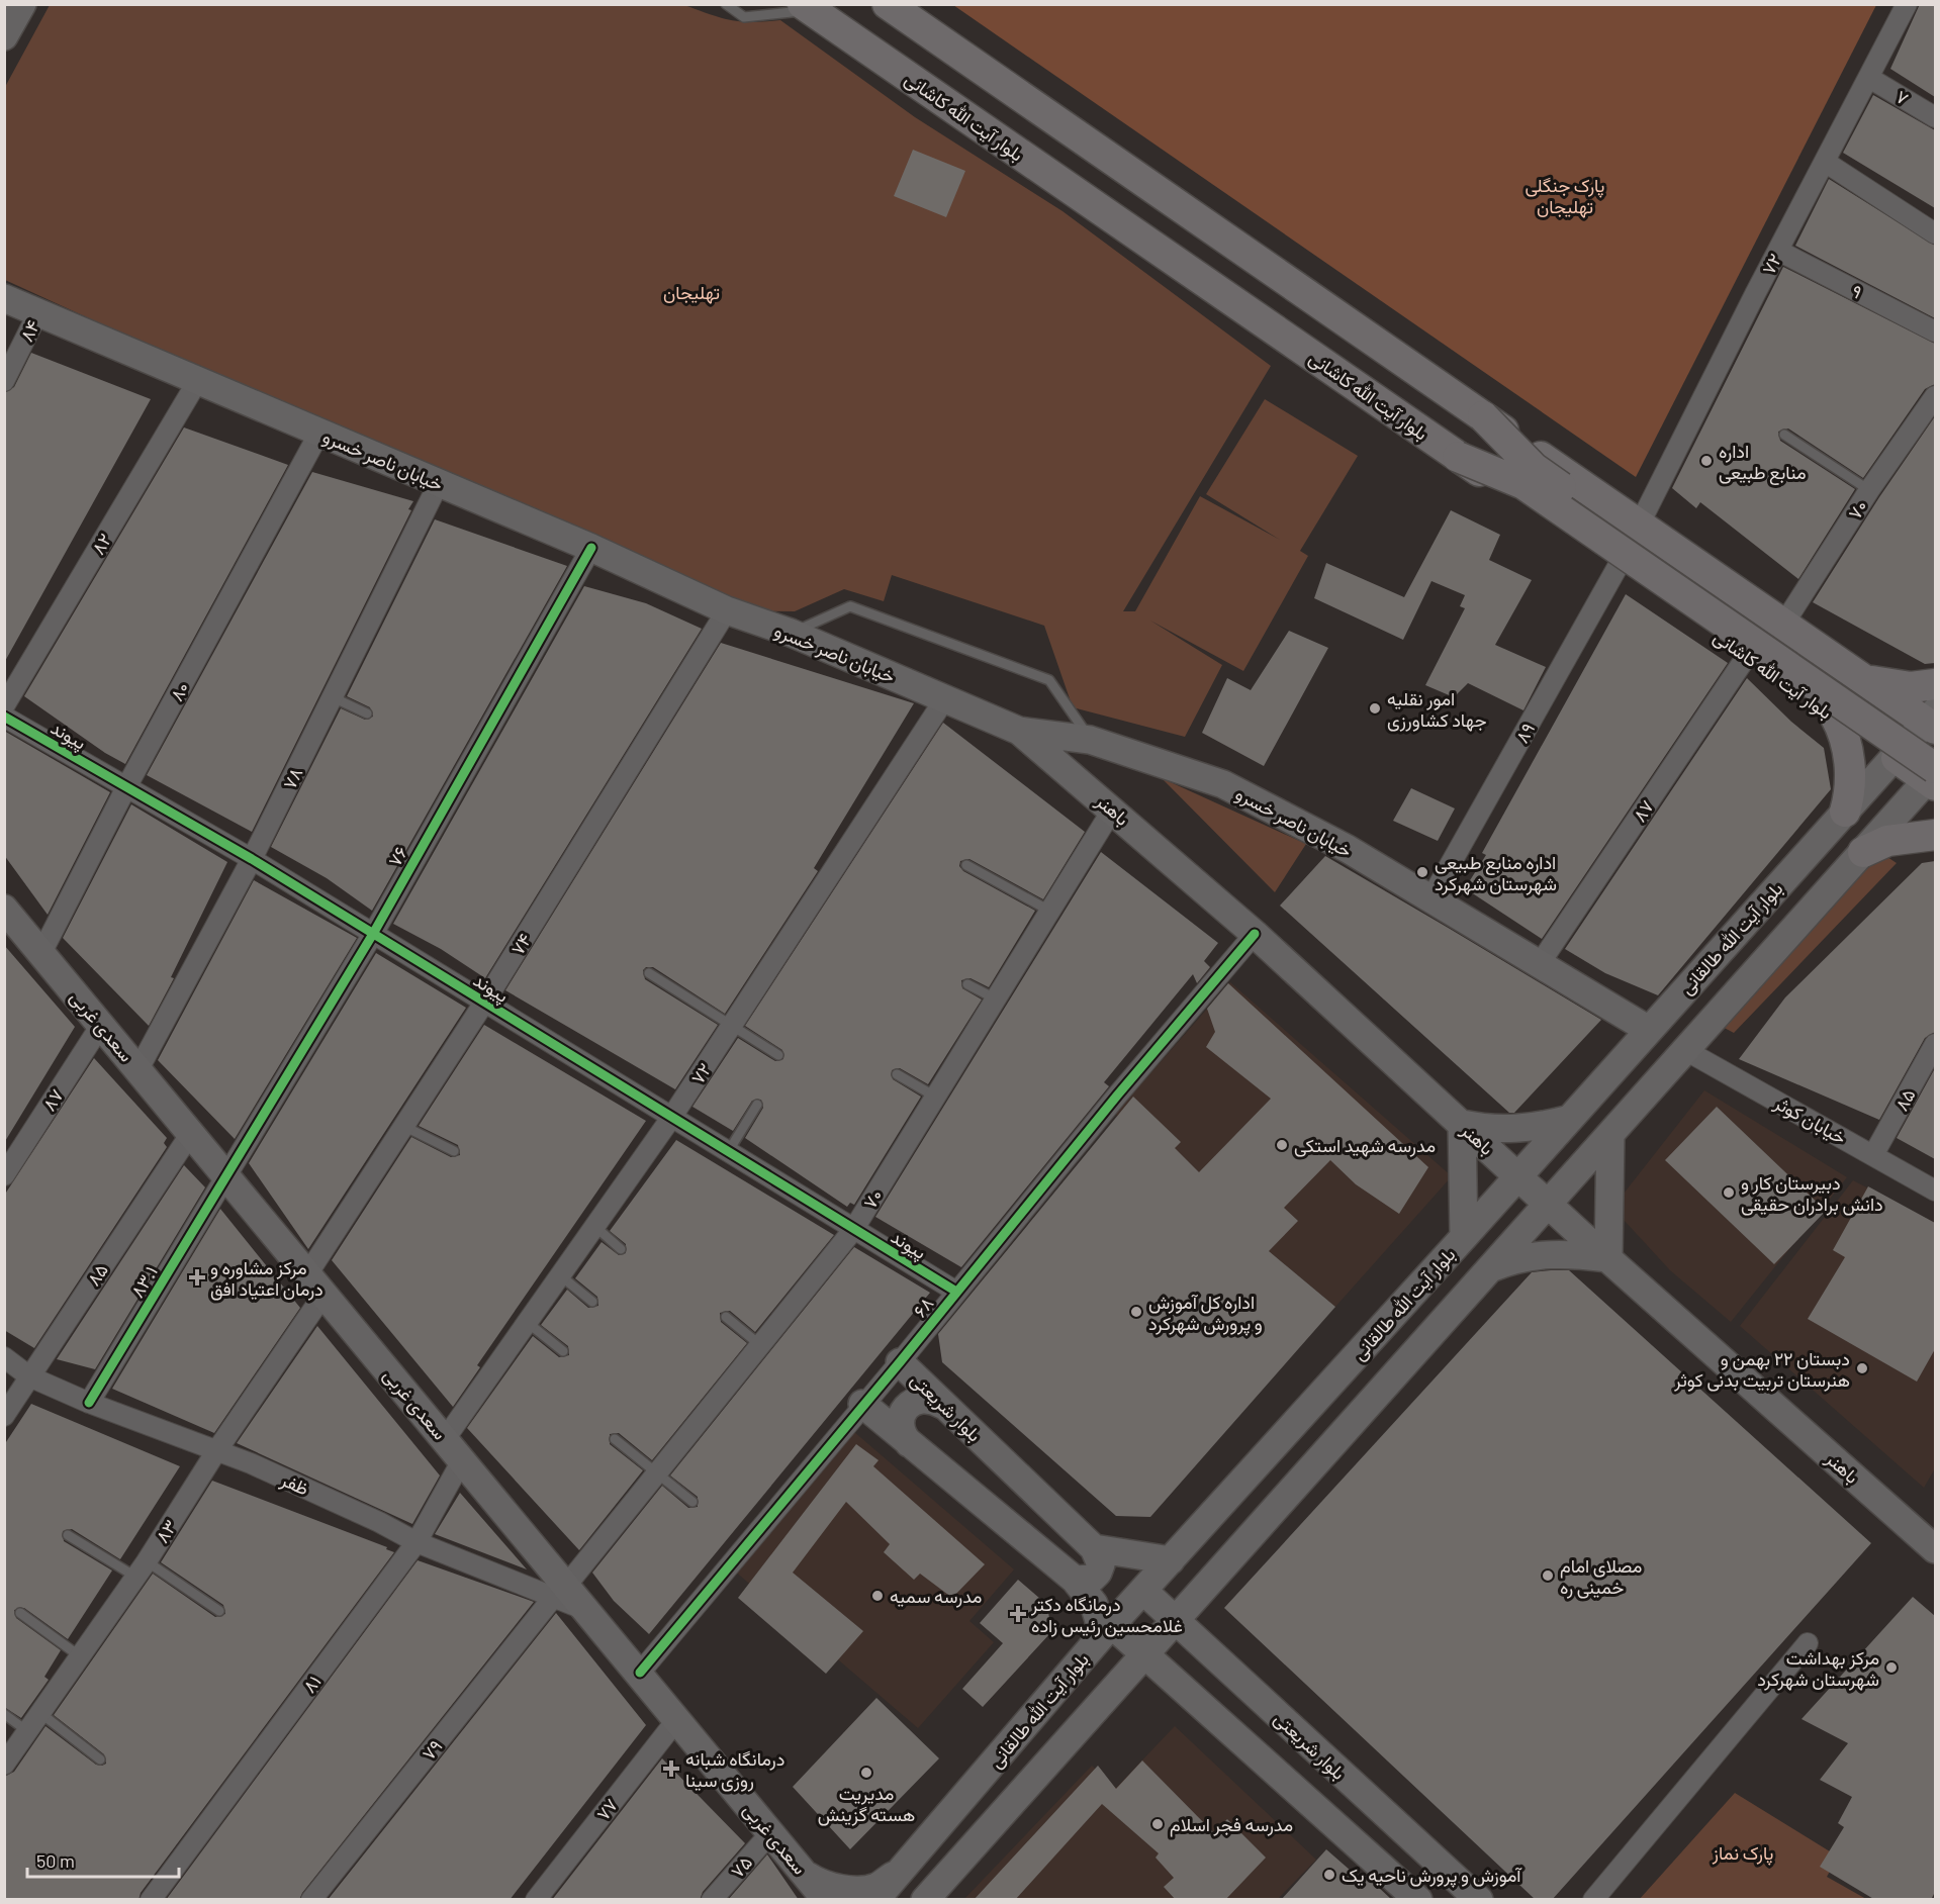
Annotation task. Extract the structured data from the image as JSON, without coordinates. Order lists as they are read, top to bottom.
{
  "streets": {
    "main road": [
      "بلوار آیت الله کاشانی",
      "خیابان ناصر خسرو",
      "باهنر",
      "بلوار آیت الله طالقانی",
      "سعدی غربی",
      "بلوار شریعتی"
    ],
    "street": [
      "۷",
      "۷۲",
      "۹",
      "۸۴",
      "۷۰",
      "۸۲",
      "۸۰",
      "۸۹",
      "پیوند",
      "۷۸",
      "۸۷",
      "۷۶",
      "۷۴",
      "۸۵",
      "خیابان کوثر",
      "۸۳.۱",
      "۶۸",
      "ظفر",
      "۸۳",
      "۸۱",
      "۷۹",
      "۷۷",
      "۷۵"
    ]
  },
  "crossings": [
    ["۷", "۷۲"],
    ["بلوار آیت الله کاشانی", "۸۹"],
    ["بلوار آیت الله کاشانی", "۸۷"],
    ["بلوار آیت الله کاشانی", "بلوار آیت الله طالقانی"],
    ["۷۲", "۹"],
    ["۷۲", "خیابان ناصر خسرو"],
    ["۷۲", "پیوند"],
    ["۷۲", "سعدی غربی"],
    ["۸۴", "خیابان ناصر خسرو"],
    ["خیابان ناصر خسرو", "۸۲"],
    ["خیابان ناصر خسرو", "۸۰"],
    ["خیابان ناصر خسرو", "۸۹"],
    ["خیابان ناصر خسرو", "۷۸"],
    ["خیابان ناصر خسرو", "باهنر"],
    ["خیابان ناصر خسرو", "۸۷"],
    ["خیابان ناصر خسرو", "۷۶"],
    ["خیابان ناصر خسرو", "بلوار آیت الله طالقانی"],
    ["خیابان ناصر خسرو", "۷۴"],
    ["۷۰", "پیوند"],
    ["۷۰", "باهنر"],
    ["۷۰", "سعدی غربی"],
    ["۷۰", "ظفر"],
    ["۷۰", "۷۹"],
    ["۸۰", "پیوند"],
    ["۸۰", "سعدی غربی"],
    ["پیوند", "۷۸"],
    ["پیوند", "۷۶"],
    ["پیوند", "۷۴"],
    ["پیوند", "۶۸"],
    ["۷۸", "سعدی غربی"],
    ["باهنر", "بلوار آیت الله طالقانی"],
    ["باهنر", "۶۸"],
    ["۸۷", "سعدی غربی"],
    ["۷۶", "سعدی غربی"],
    ["۷۶", "۸۳.۱"],
    ["بلوار آیت الله طالقانی", "بلوار شریعتی"],
    ["۷۴", "سعدی غربی"],
    ["۷۴", "۸۳"],
    ["سعدی غربی", "۸۵"],
    ["سعدی غربی", "۸۳.۱"],
    ["سعدی غربی", "۶۸"],
    ["سعدی غربی", "ظفر"],
    ["سعدی غربی", "۸۳"],
    ["سعدی غربی", "۸۱"],
    ["سعدی غربی", "۷۹"],
    ["سعدی غربی", "۷۷"],
    ["سعدی غربی", "۷۵"],
    ["۸۵", "خیابان کوثر"],
    ["۸۵", "ظفر"],
    ["۸۳.۱", "ظفر"],
    ["۶۸", "بلوار شریعتی"],
    ["ظفر", "۸۳"],
    ["ظفر", "۸۱"],
    ["ظفر", "۷۹"]
  ],
  "parks": ["پارک جنگلی تهلیجان", "تهلیجان", "پارک نماز"],
  "places": {
    "other": [
      "اداره منابع طبیعی",
      "امور نقلیه جهاد کشاورزی",
      "اداره منابع طبیعی شهرستان شهرکرد",
      "مدرسه شهید استکی",
      "دبیرستان کار و دانش برادران حقیقی",
      "اداره کل آموزش و پرورش شهرکرد",
      "دبستان ۲۲ بهمن و هنرستان تربیت بدنی کوثر",
      "مصلای امام خمینی ره",
      "مدرسه سمیه",
      "مرکز بهداشت شهرستان شهرکرد",
      "مدیریت هسته گزینش",
      "مدرسه فجر اسلام",
      "آموزش و پرورش ناحیه یک"
    ],
    "health": ["مرکز مشاوره و درمان اعتیاد افق", "درمانگاه دکتر غلامحسین رئیس زاده", "درمانگاه شبانه روزی سینا"]
  },
  "scale_bar": "50 m"
}
